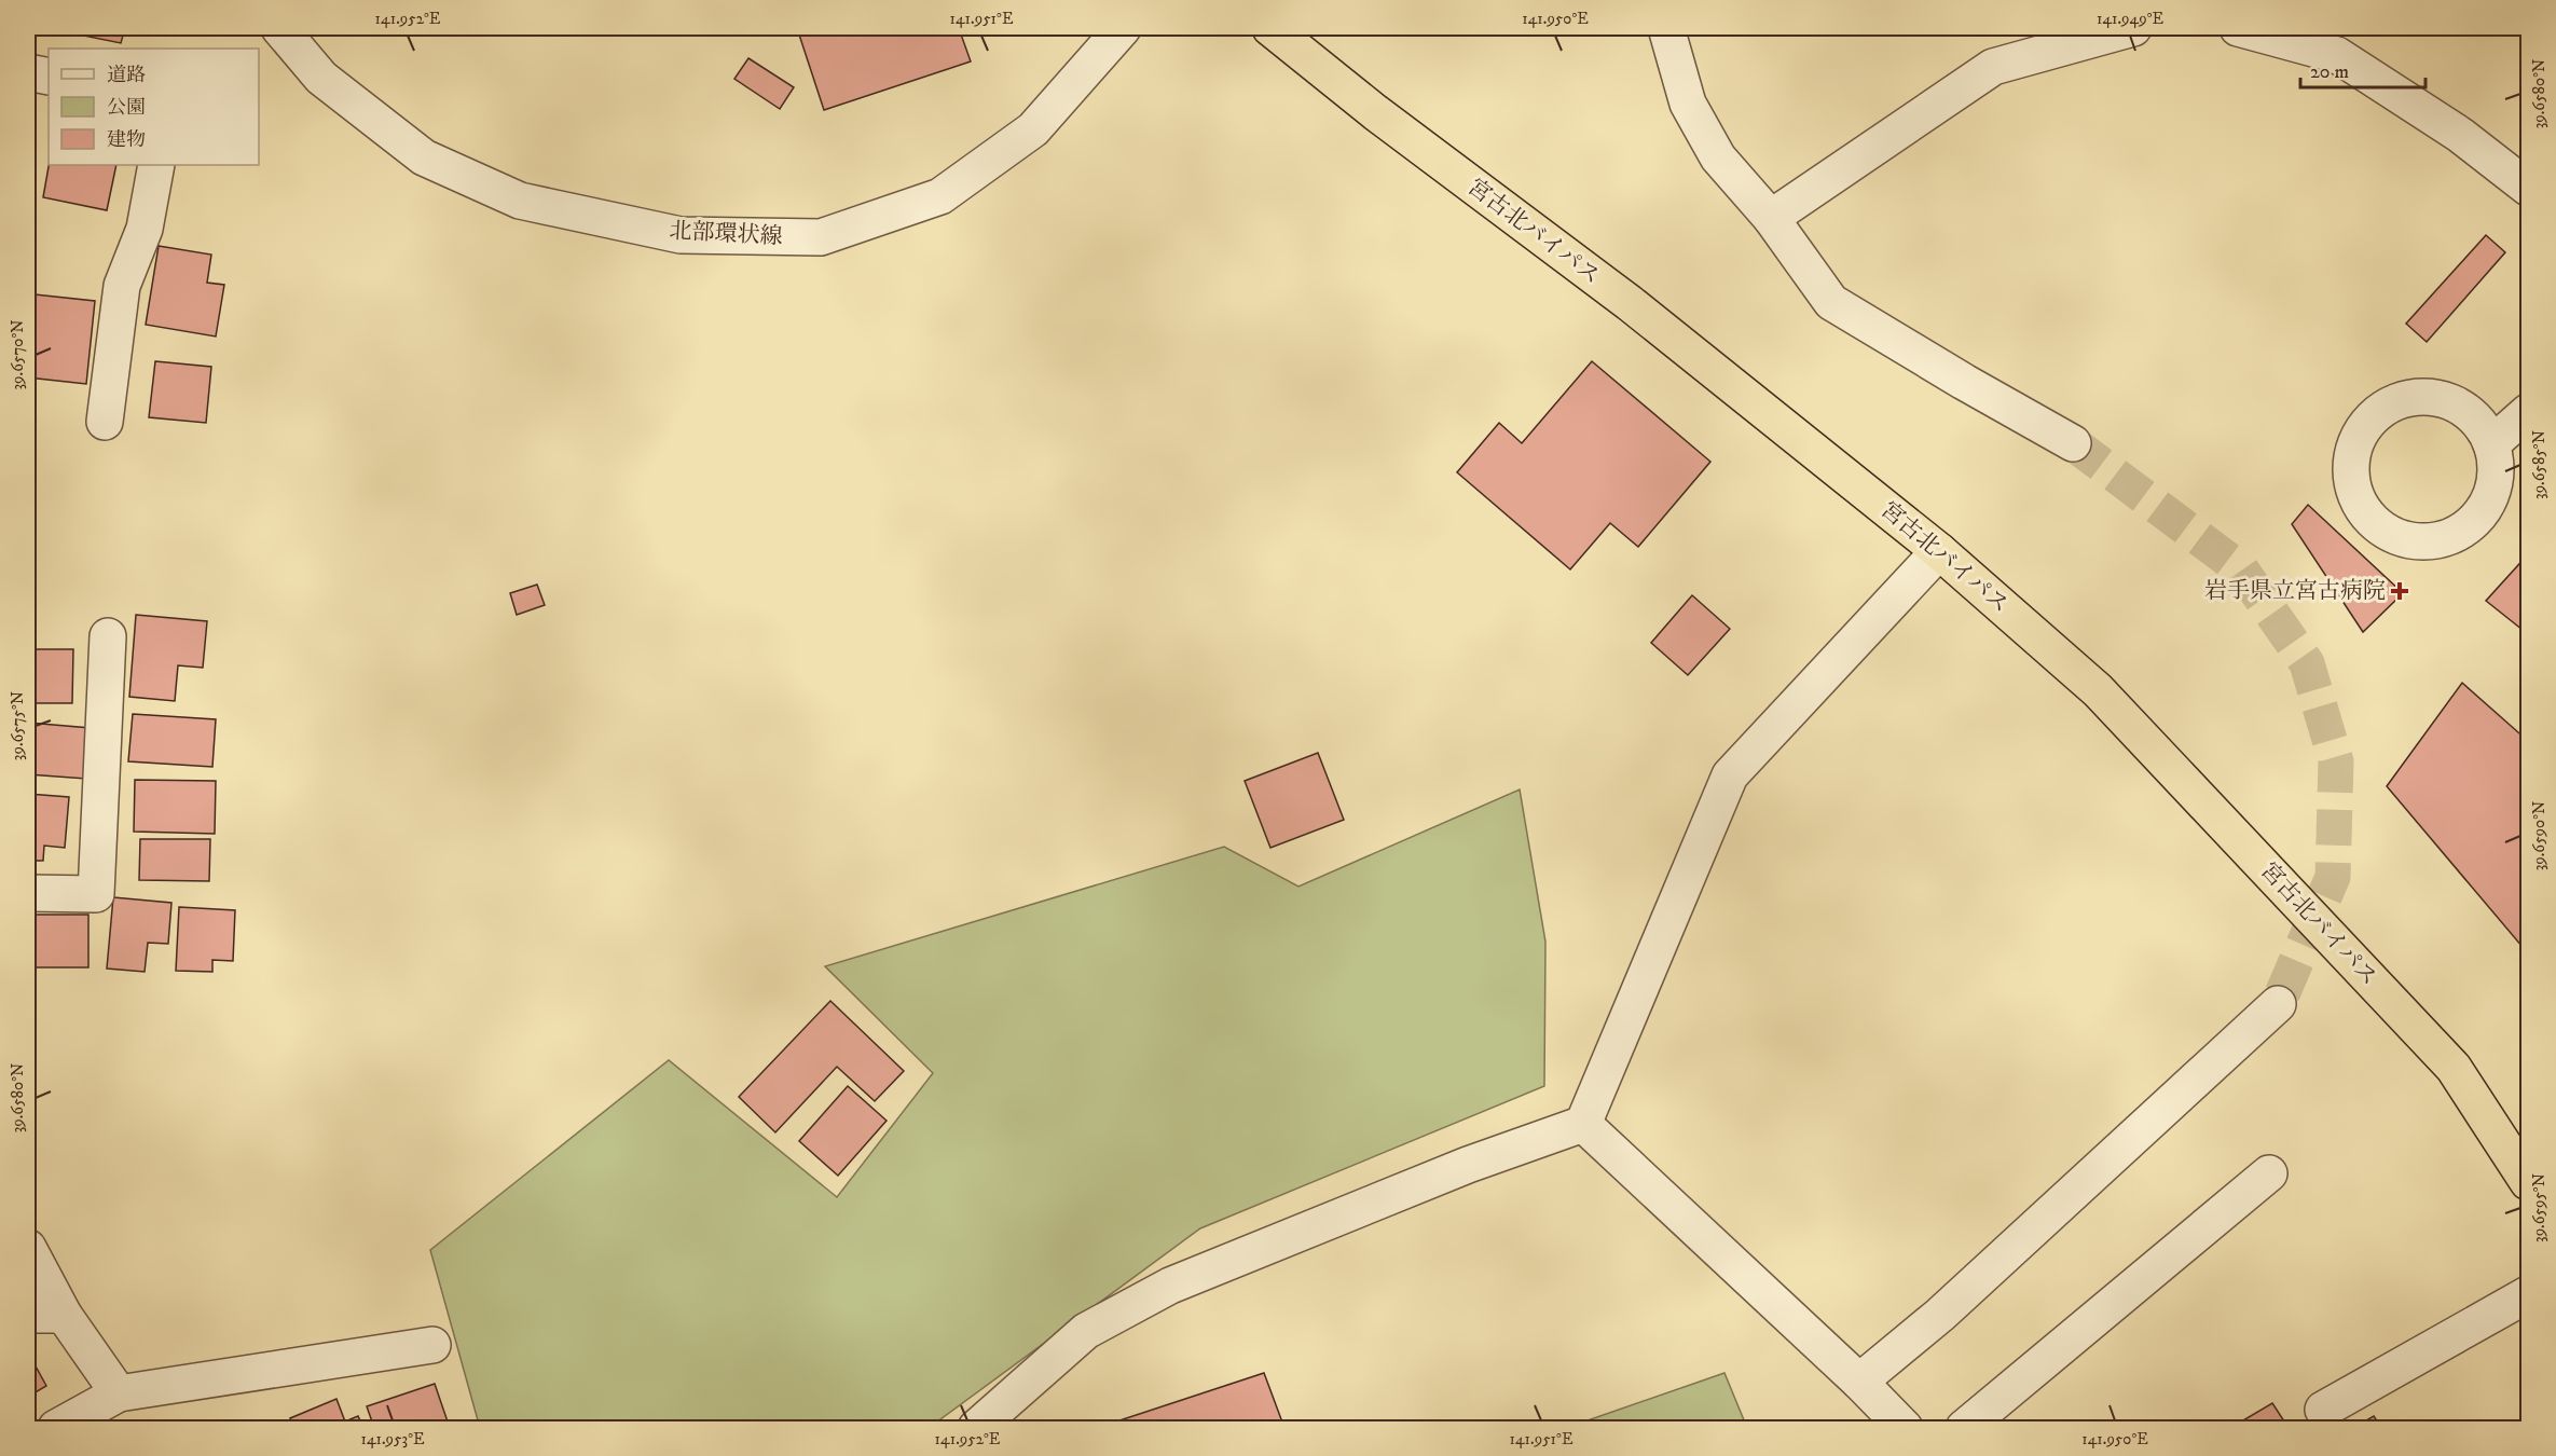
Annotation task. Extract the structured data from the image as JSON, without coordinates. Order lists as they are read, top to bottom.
{
  "streets": {
    "highway": ["宮古北バイパス"],
    "street": ["北部環状線"]
  },
  "places": {
    "health": ["岩手県立宮古病院"]
  },
  "legend": ["道路", "公園", "建物"],
  "scale_bar": "20 m",
  "coordinates": [
    "141.952°E",
    "141.951°E",
    "141.950°E",
    "141.949°E",
    "39.6580°N",
    "39.6570°N",
    "39.6585°N",
    "39.6575°N",
    "39.6590°N",
    "39.6595°N",
    "141.953°E"
  ]
}
